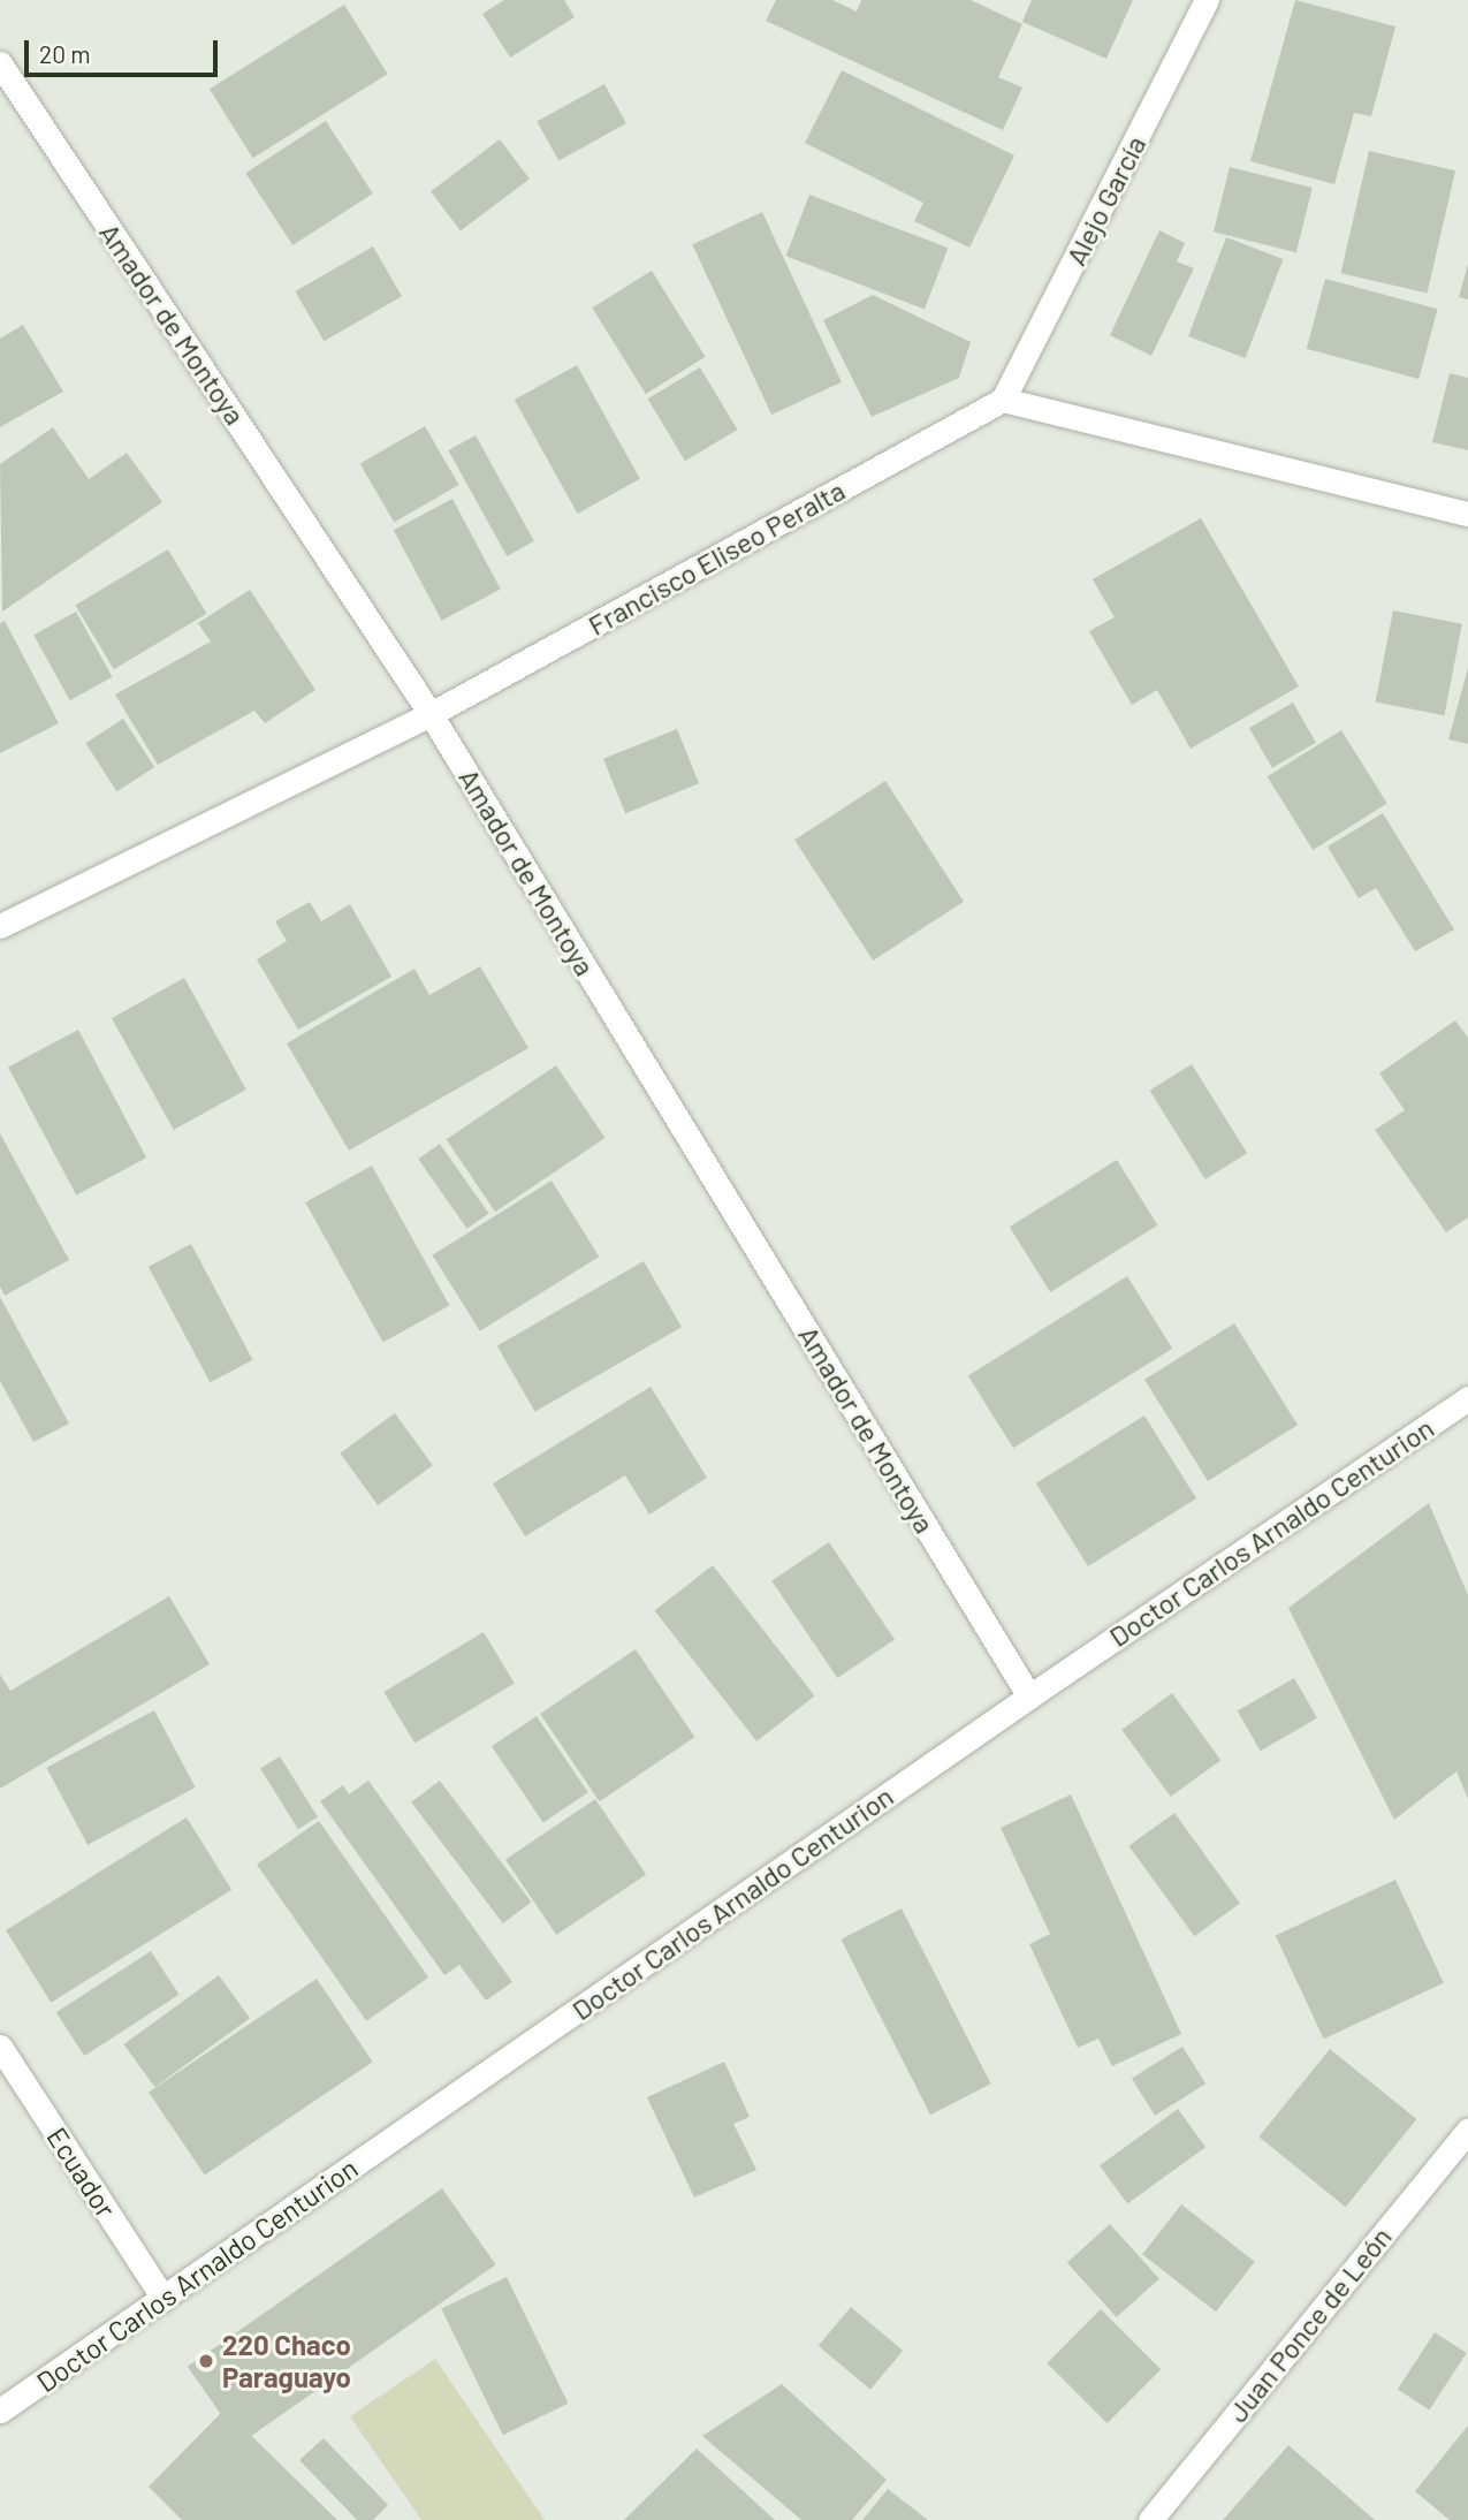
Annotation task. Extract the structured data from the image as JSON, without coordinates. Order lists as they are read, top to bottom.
{
  "streets": {
    "street": [
      "Alejo García",
      "Amador de Montoya",
      "Francisco Eliseo Peralta",
      "Doctor Carlos Arnaldo Centurion",
      "Ecuador",
      "Juan Ponce de León"
    ]
  },
  "crossings": [
    ["Alejo García", "Francisco Eliseo Peralta"],
    ["Amador de Montoya", "Francisco Eliseo Peralta"],
    ["Amador de Montoya", "Doctor Carlos Arnaldo Centurion"],
    ["Doctor Carlos Arnaldo Centurion", "Ecuador"]
  ],
  "places": ["220 Chaco Paraguayo"],
  "scale_bar": "20 m"
}
